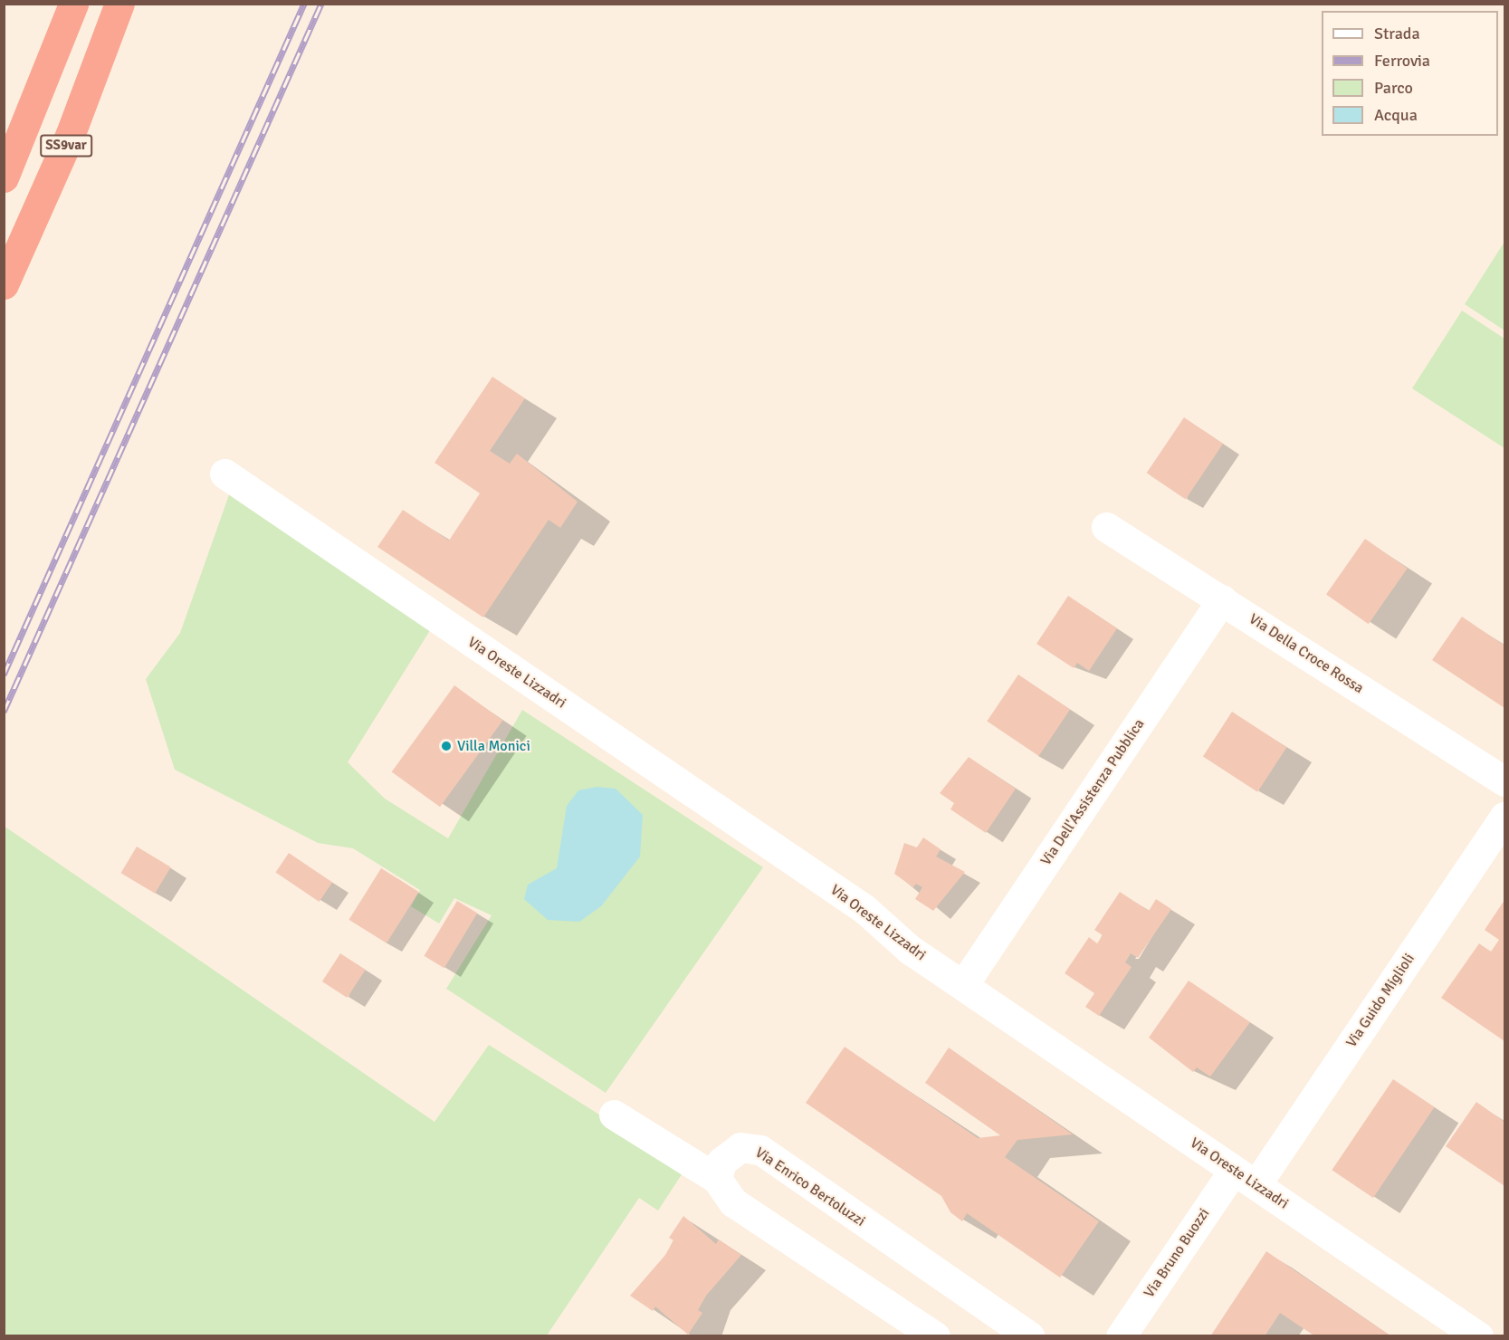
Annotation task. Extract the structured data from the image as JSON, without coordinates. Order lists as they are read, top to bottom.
{
  "streets": {
    "highway": ["SS9var"],
    "street": [
      "Via Della Croce Rossa",
      "Via Oreste Lizzadri",
      "Via Dell'Assistenza Pubblica",
      "Via Guido Miglioli",
      "Via Enrico Bertoluzzi",
      "Via Bruno Buozzi"
    ]
  },
  "crossings": [
    ["Via Della Croce Rossa", "Via Dell'Assistenza Pubblica"],
    ["Via Oreste Lizzadri", "Via Dell'Assistenza Pubblica"],
    ["Via Oreste Lizzadri", "Via Guido Miglioli"],
    ["Via Oreste Lizzadri", "Via Bruno Buozzi"],
    ["Via Guido Miglioli", "Via Bruno Buozzi"]
  ],
  "places": ["Villa Monici"],
  "legend": [
    "Strada",
    "Ferrovia",
    "Parco",
    "Acqua"
  ]
}
